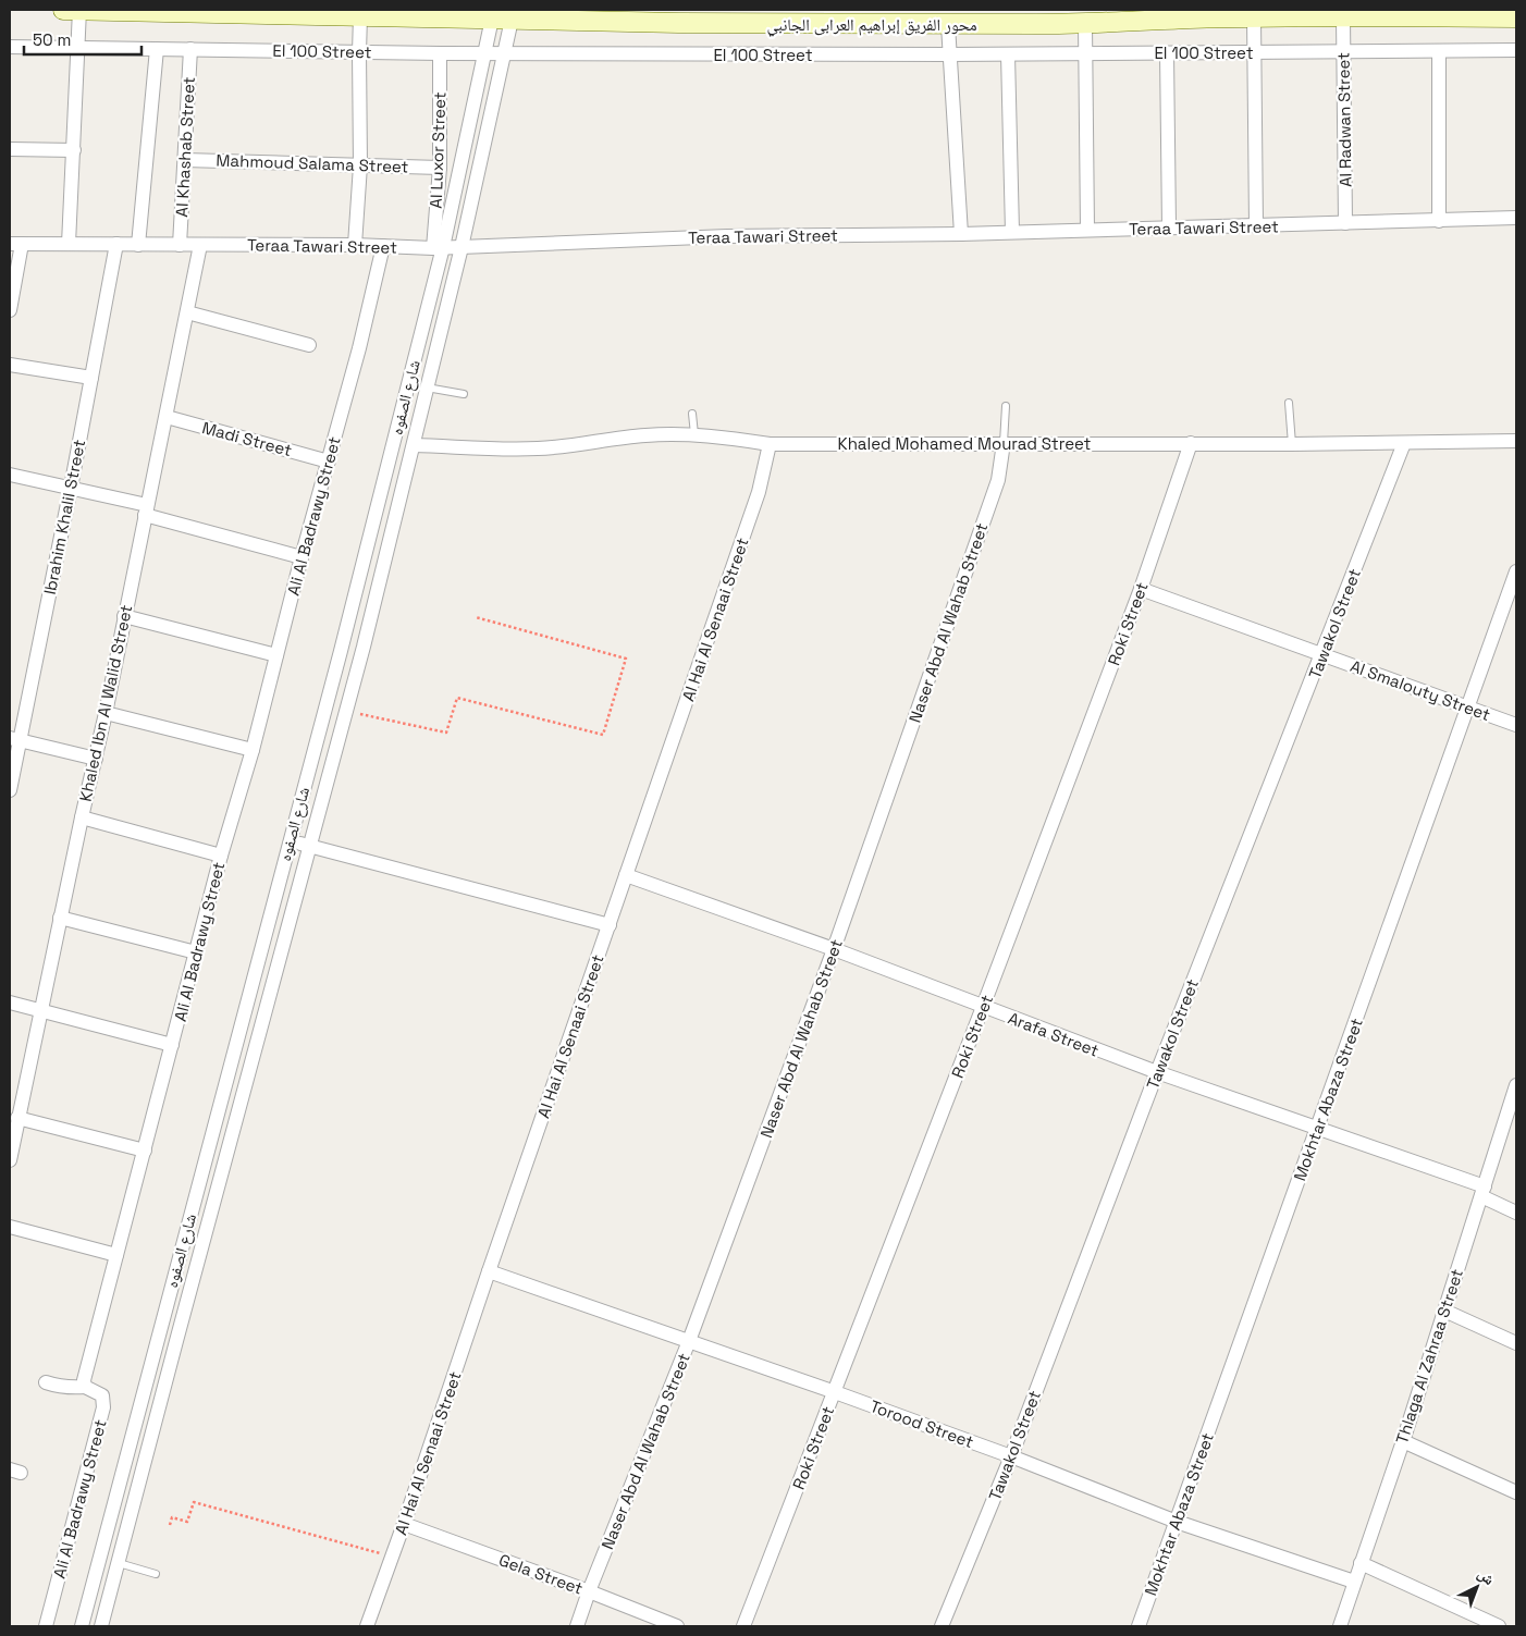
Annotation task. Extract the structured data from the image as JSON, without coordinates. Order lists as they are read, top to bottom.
{
  "streets": {
    "street": [
      "محور الفريق إبراهيم العرابى الجانبي",
      "El 100 Street",
      "Al Radwan Street",
      "Al Khashab Street",
      "Al Luxor Street",
      "Mahmoud Salama Street",
      "Teraa Tawari Street",
      "شارع الصفوه",
      "Madi Street",
      "Khaled Mohamed Mourad Street",
      "Ali Al Badrawy Street",
      "Ibrahim Khalil Street",
      "Al Hai Al Senaai Street",
      "Naser Abd Al Wahab Street",
      "Roki Street",
      "Tawakol Street",
      "Al Smalouty Street",
      "Khaled Ibn Al Walid Street",
      "Arafa Street",
      "Mokhtar Abaza Street",
      "Thlaga Al Zahraa Street",
      "Torood Street",
      "Gela Street"
    ]
  },
  "crossings": [
    ["محور الفريق إبراهيم العرابى الجانبي", "Al Radwan Street"],
    ["محور الفريق إبراهيم العرابى الجانبي", "شارع الصفوه"],
    ["El 100 Street", "Al Radwan Street"],
    ["El 100 Street", "Al Khashab Street"],
    ["El 100 Street", "Al Luxor Street"],
    ["El 100 Street", "شارع الصفوه"],
    ["Al Radwan Street", "Teraa Tawari Street"],
    ["Al Khashab Street", "Mahmoud Salama Street"],
    ["Al Khashab Street", "Teraa Tawari Street"],
    ["Al Luxor Street", "Mahmoud Salama Street"],
    ["Al Luxor Street", "Teraa Tawari Street"],
    ["Al Luxor Street", "شارع الصفوه"],
    ["Teraa Tawari Street", "شارع الصفوه"],
    ["Teraa Tawari Street", "Ali Al Badrawy Street"],
    ["Teraa Tawari Street", "Ibrahim Khalil Street"],
    ["Teraa Tawari Street", "Khaled Ibn Al Walid Street"],
    ["شارع الصفوه", "Khaled Mohamed Mourad Street"],
    ["Madi Street", "Ali Al Badrawy Street"],
    ["Madi Street", "Khaled Ibn Al Walid Street"],
    ["Khaled Mohamed Mourad Street", "Al Hai Al Senaai Street"],
    ["Khaled Mohamed Mourad Street", "Naser Abd Al Wahab Street"],
    ["Khaled Mohamed Mourad Street", "Roki Street"],
    ["Khaled Mohamed Mourad Street", "Tawakol Street"],
    ["Al Hai Al Senaai Street", "Arafa Street"],
    ["Al Hai Al Senaai Street", "Torood Street"],
    ["Al Hai Al Senaai Street", "Gela Street"],
    ["Naser Abd Al Wahab Street", "Arafa Street"],
    ["Naser Abd Al Wahab Street", "Torood Street"],
    ["Naser Abd Al Wahab Street", "Gela Street"],
    ["Roki Street", "Al Smalouty Street"],
    ["Roki Street", "Arafa Street"],
    ["Roki Street", "Torood Street"],
    ["Tawakol Street", "Al Smalouty Street"],
    ["Tawakol Street", "Arafa Street"],
    ["Tawakol Street", "Torood Street"],
    ["Al Smalouty Street", "Mokhtar Abaza Street"],
    ["Arafa Street", "Mokhtar Abaza Street"],
    ["Arafa Street", "Thlaga Al Zahraa Street"],
    ["Mokhtar Abaza Street", "Torood Street"],
    ["Thlaga Al Zahraa Street", "Torood Street"]
  ],
  "scale_bar": "50 m",
  "north": "top right"
}
